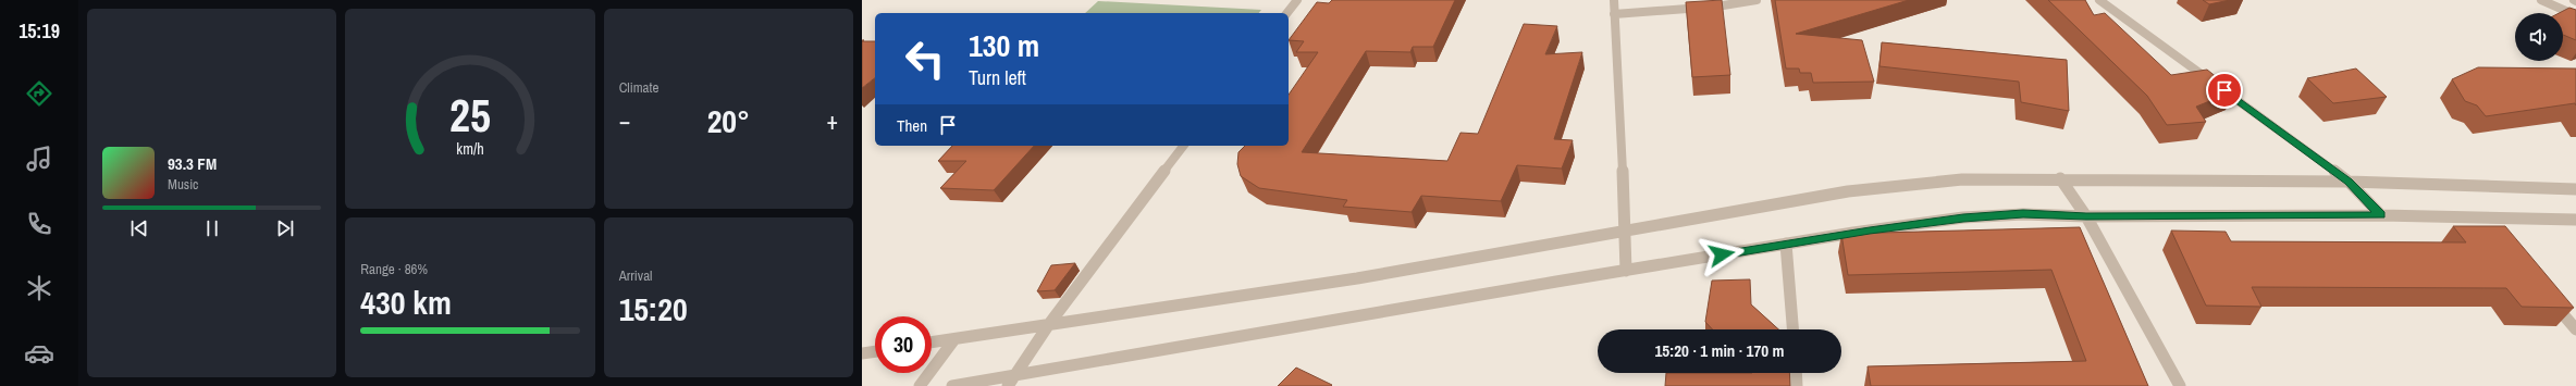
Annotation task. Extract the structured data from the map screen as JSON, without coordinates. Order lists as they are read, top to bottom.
{
  "page": {
    "tabs": "15:19",
    "tile": [
      "Climate",
      ["Range · 86%", "430 km"],
      ["Arrival", "15:20"]
    ],
    "turn": ["130 m", "Turn left"],
    "heat": ["−", "20°", "+"],
    "then": "Then",
    "song": ["93.3 FM", "Music"],
    "limit": "30",
    "trip": "15:20 · 1 min · 170 m",
    "gauge": ["25", "km/h"]
  }
}
